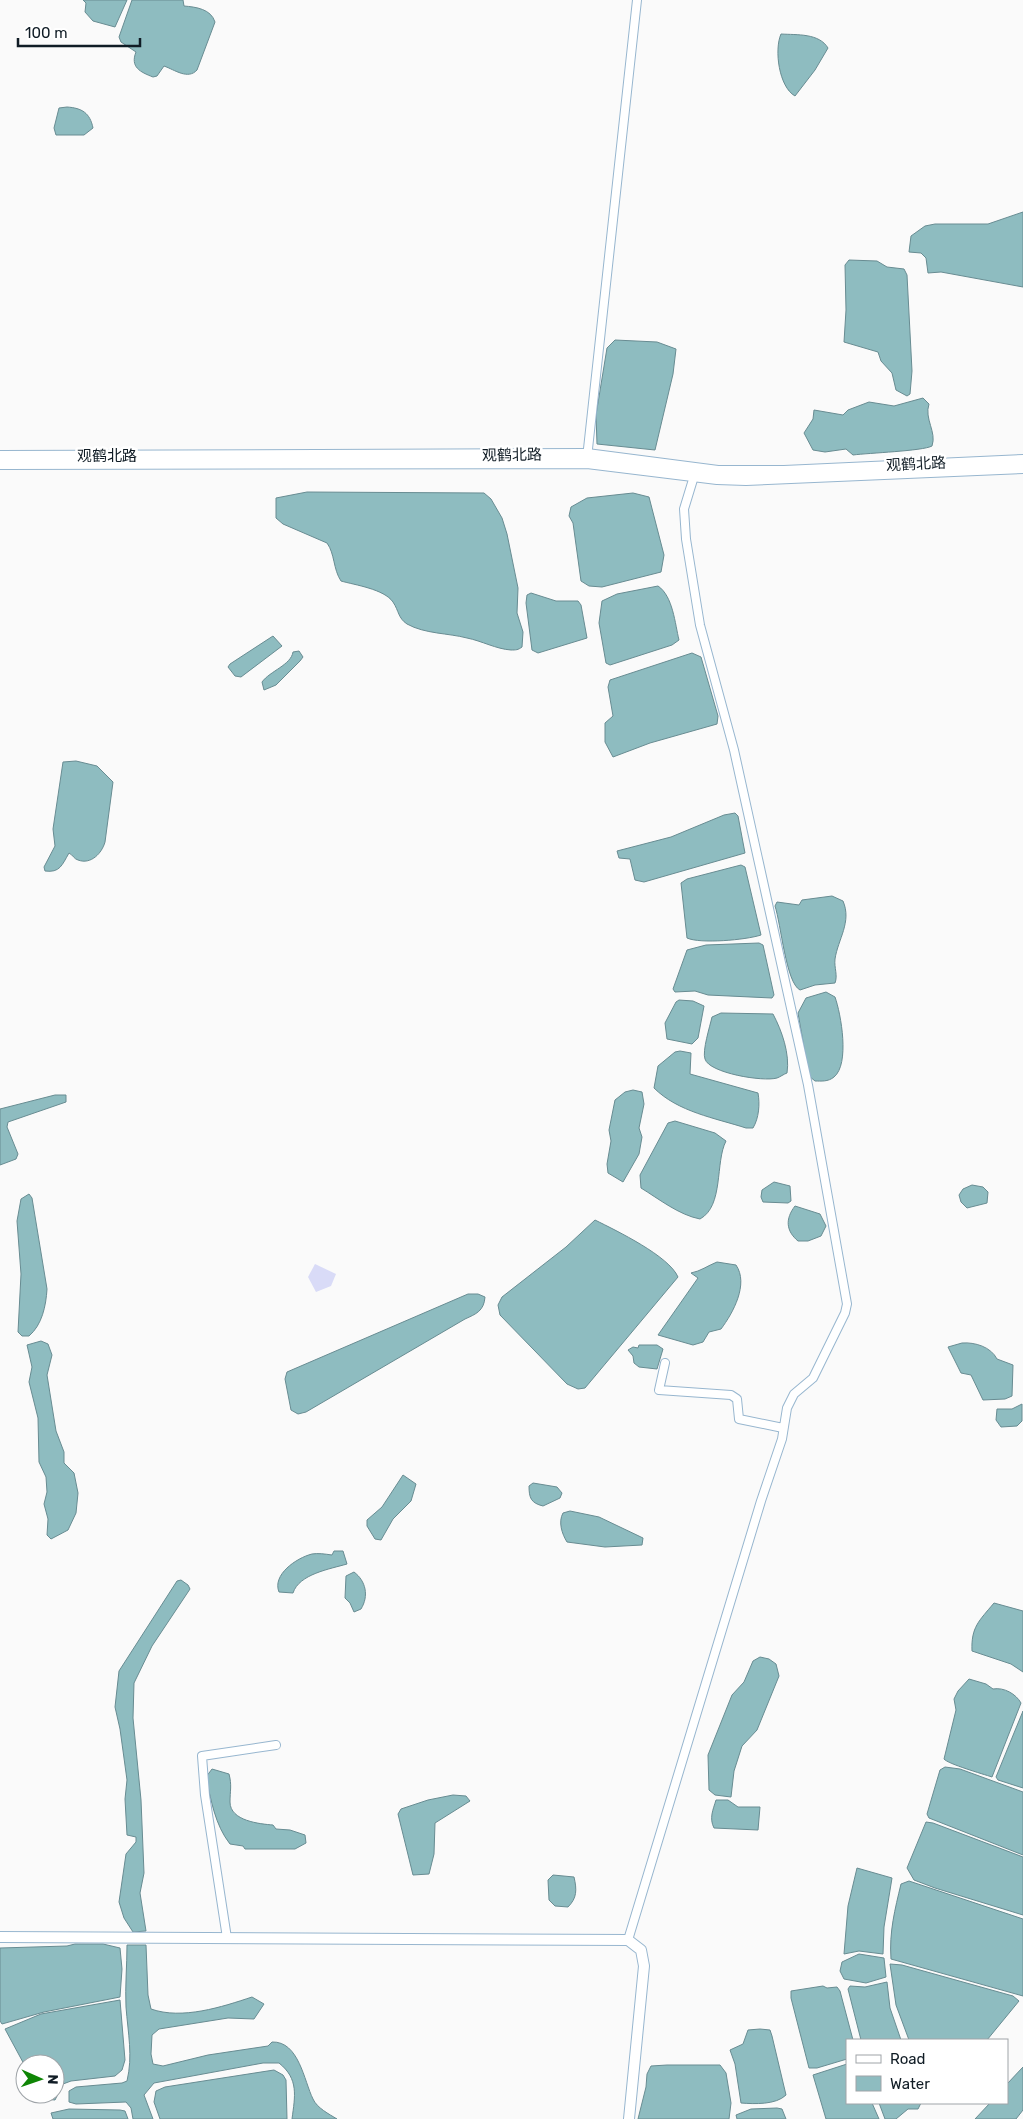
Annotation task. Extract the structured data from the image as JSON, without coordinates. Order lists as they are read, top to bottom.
{
  "streets": {
    "street": ["观鹤北路"]
  },
  "legend": ["Road", "Water"],
  "scale_bar": "100 m",
  "north": "right"
}
